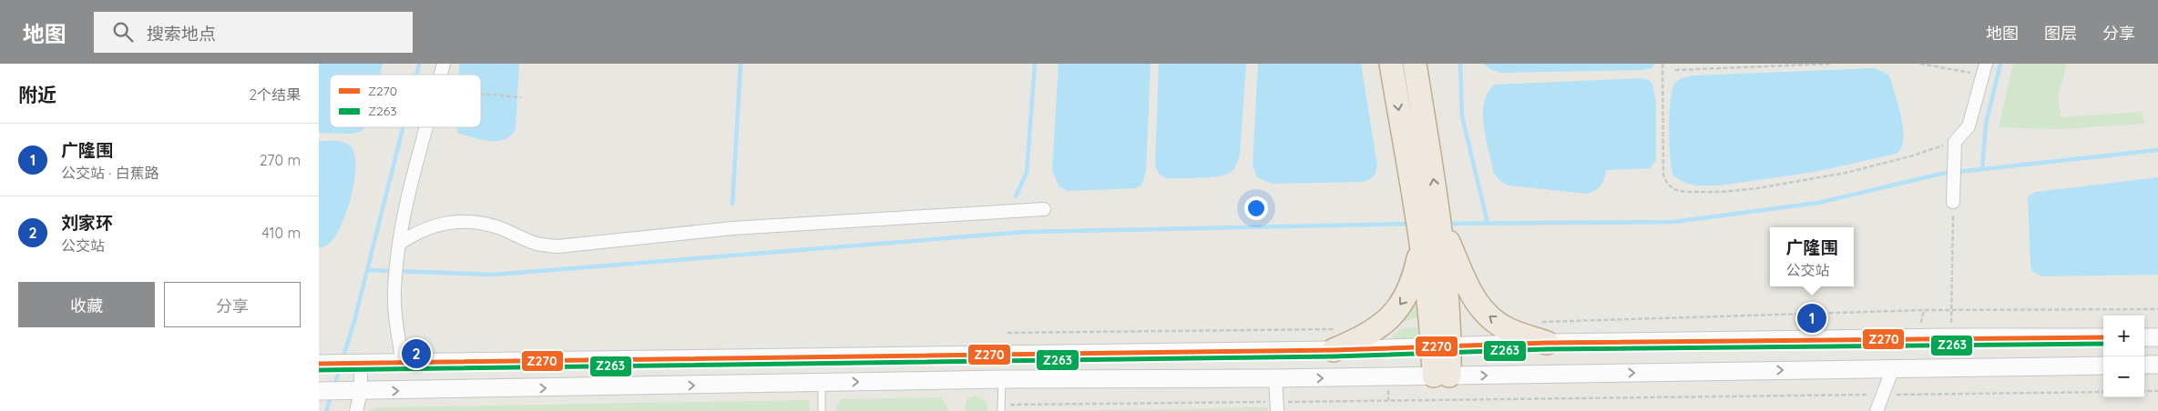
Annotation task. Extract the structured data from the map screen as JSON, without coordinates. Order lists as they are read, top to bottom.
{
  "lines": ["transit line Z270", "transit line Z263"],
  "legend": ["Z270", "Z263"],
  "page": {
    "header": "地图",
    "search": "搜索地点",
    "nav": ["地图", "图层", "分享"],
    "heading": ["附近", "2个结果"],
    "list": [
      {
        "mark": "1",
        "name": "广隆围",
        "note": "公交站 · 白蕉路",
        "value": "270 m"
      },
      {
        "mark": "2",
        "name": "刘家环",
        "note": "公交站",
        "value": "410 m"
      }
    ],
    "popup": ["广隆围", "公交站"],
    "buttons": ["收藏", "分享"],
    "pins": ["1", "2"],
    "map_buttons": ["+", "−"]
  }
}
